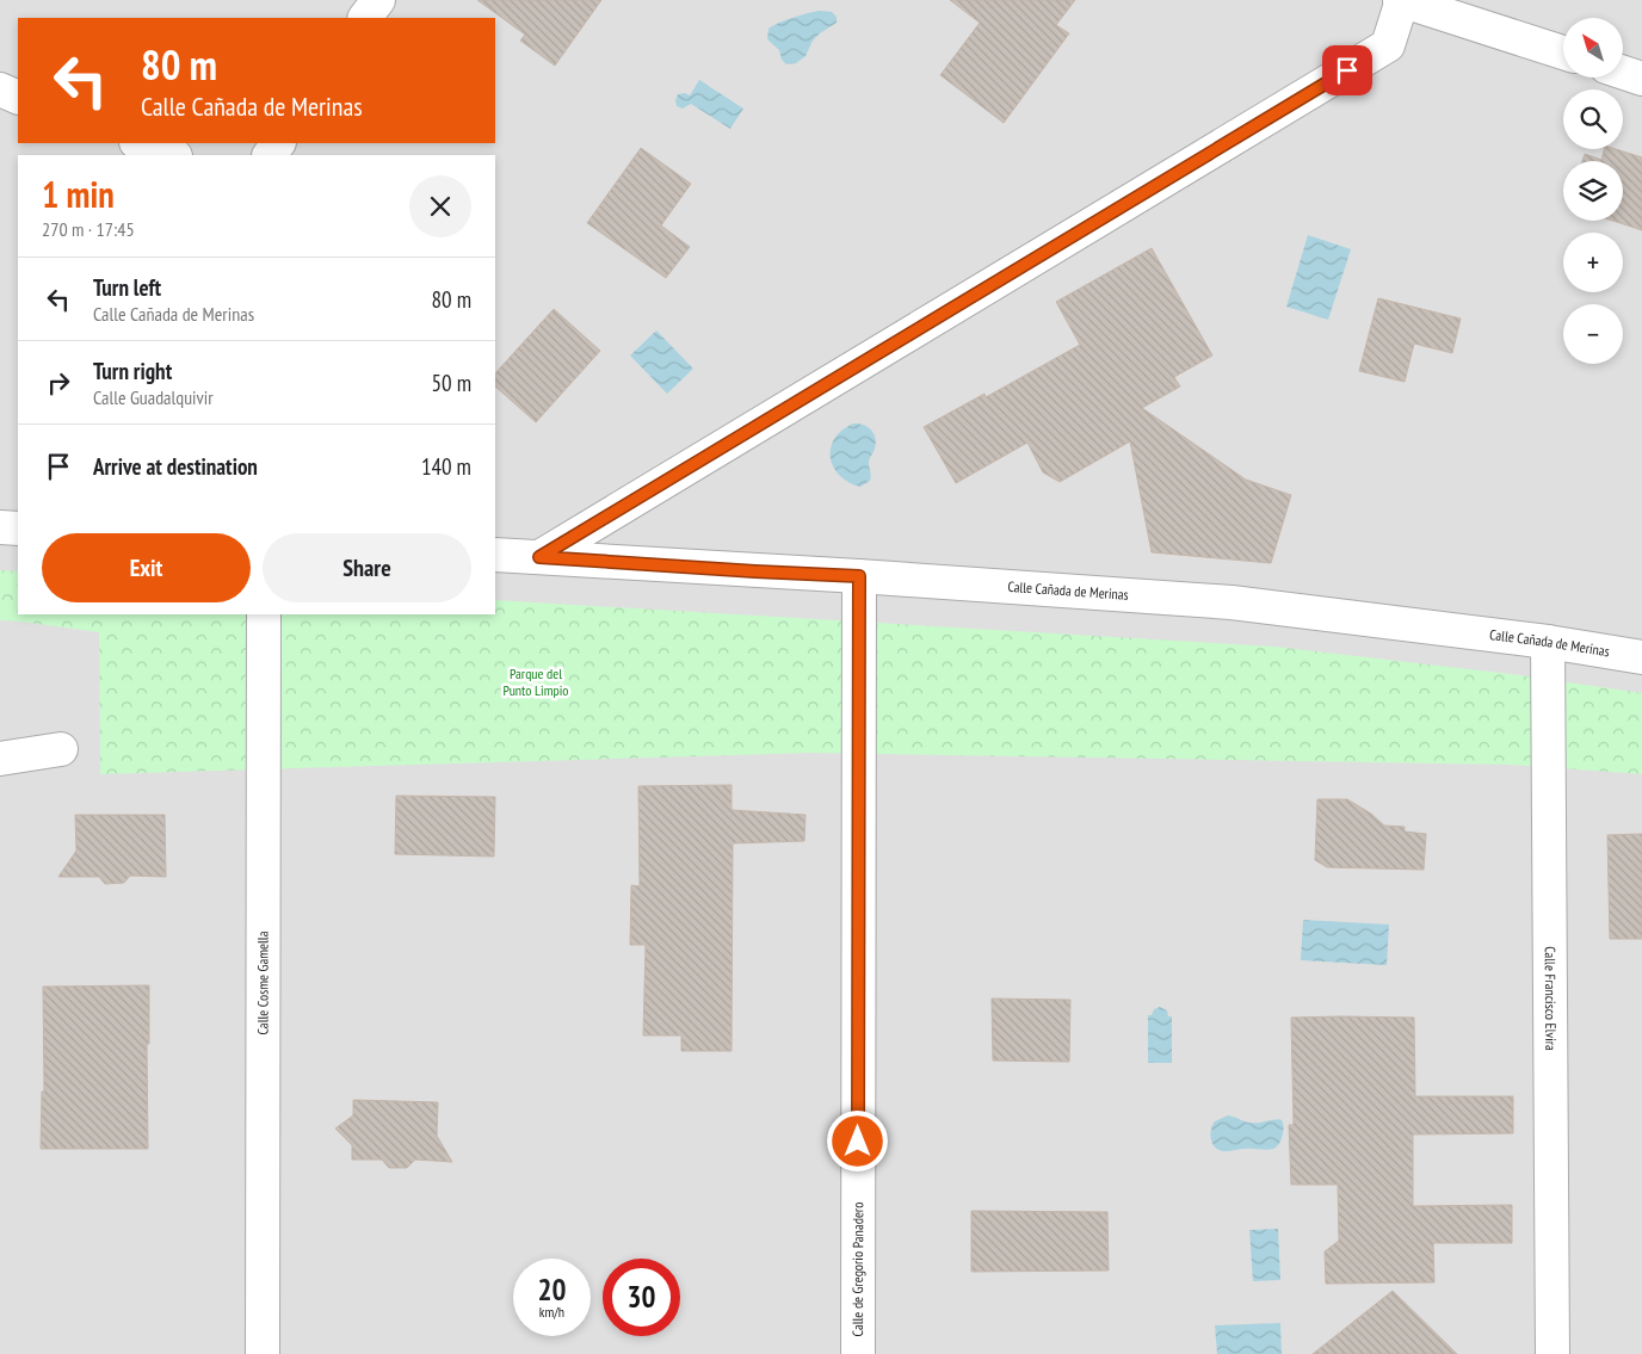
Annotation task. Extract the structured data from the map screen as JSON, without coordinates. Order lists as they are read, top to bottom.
{
  "streets": {
    "street": [
      "Calle Cañada de Merinas",
      "Calle Cosme Gamella",
      "Calle Francisco Elvira",
      "Calle de Gregorio Panadero"
    ]
  },
  "crossings": [
    ["Calle Cañada de Merinas", "Calle Francisco Elvira"],
    ["Calle Cañada de Merinas", "Calle de Gregorio Panadero"]
  ],
  "parks": ["Parque del Punto Limpio"],
  "north": "top left",
  "page": {
    "map_buttons": ["+", "−"],
    "turn": ["80 m", "Calle Cañada de Merinas"],
    "heading": ["1 min", "270 m · 17:45"],
    "list": [
      {
        "name": "Turn left",
        "note": "Calle Cañada de Merinas",
        "value": "80 m"
      },
      {
        "name": "Turn right",
        "note": "Calle Guadalquivir",
        "value": "50 m"
      },
      {
        "name": "Arrive at destination",
        "value": "140 m"
      }
    ],
    "buttons": ["Exit", "Share"],
    "speed": "20 km/h",
    "limit": "30"
  }
}
